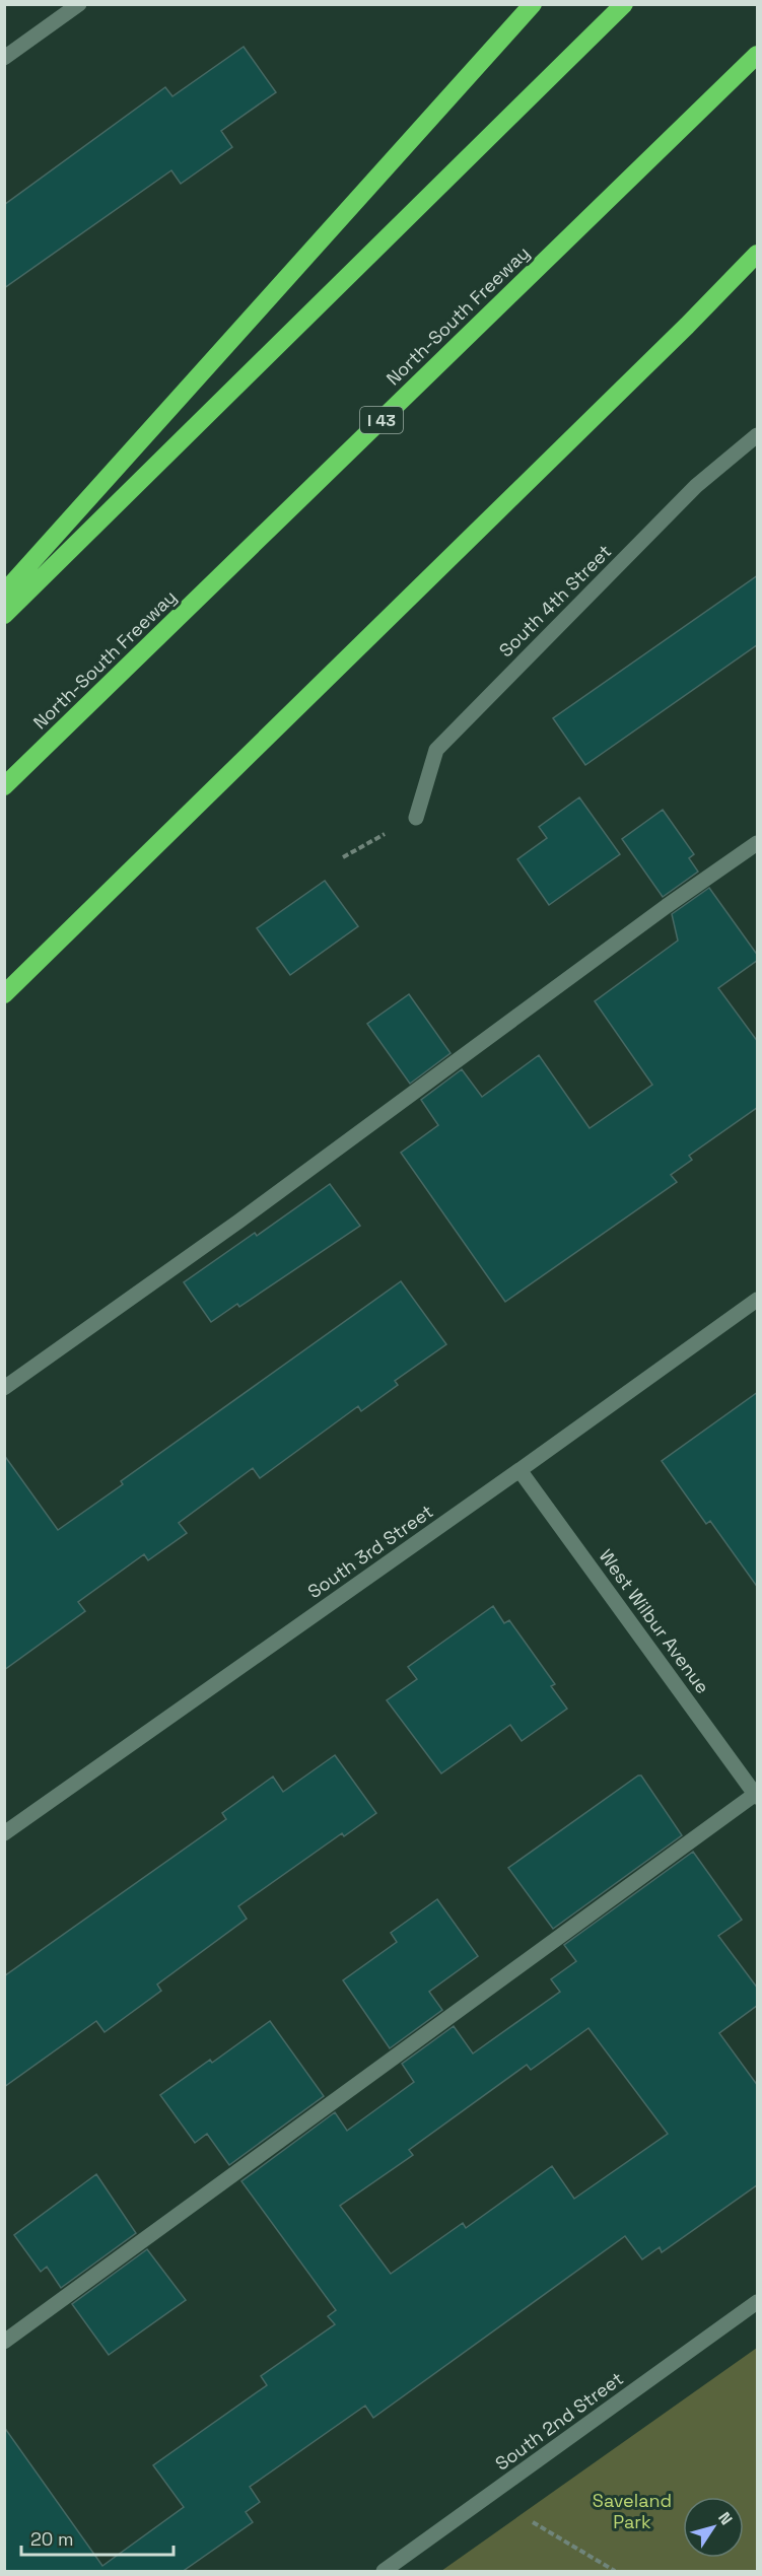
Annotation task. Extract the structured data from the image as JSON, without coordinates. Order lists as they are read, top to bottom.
{
  "streets": {
    "highway": ["North-South Freeway", "I 43"],
    "street": [
      "South 4th Street",
      "South 3rd Street",
      "West Wilbur Avenue",
      "South 2nd Street"
    ]
  },
  "crossings": [
    ["South 3rd Street", "West Wilbur Avenue"]
  ],
  "parks": ["Saveland Park"],
  "scale_bar": "20 m",
  "north": "top right"
}
